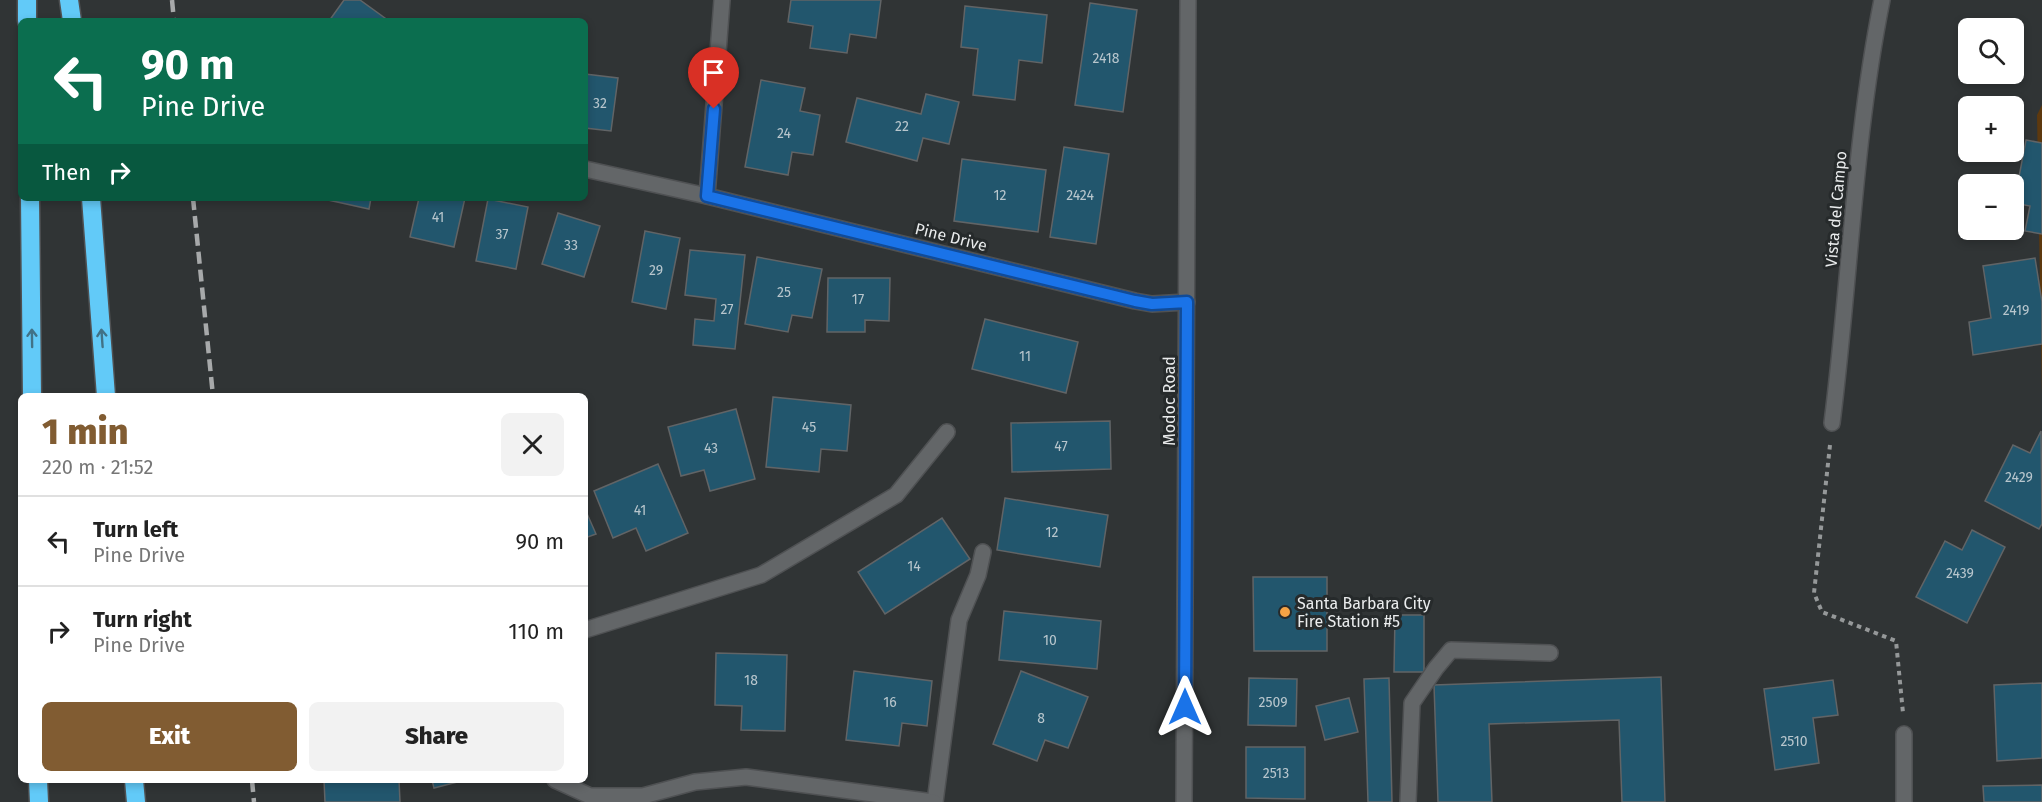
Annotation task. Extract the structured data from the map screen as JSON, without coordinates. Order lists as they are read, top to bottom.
{
  "streets": {
    "street": ["Vista del Campo", "Pine Drive", "Modoc Road"]
  },
  "crossings": [
    ["Pine Drive", "Modoc Road"]
  ],
  "places": ["Santa Barbara City Fire Station #5"],
  "house_numbers": [
    "2418",
    "32",
    "22",
    "24",
    "12",
    "2424",
    "41",
    "37",
    "33",
    "29",
    "25",
    "17",
    "27",
    "2419",
    "11",
    "45",
    "47",
    "43",
    "2429",
    "41",
    "12",
    "14",
    "2439",
    "10",
    "18",
    "16",
    "2509",
    "8",
    "2510",
    "2513"
  ],
  "page": {
    "map_buttons": ["+", "−"],
    "turn": ["90 m", "Pine Drive"],
    "then": "Then",
    "heading": ["1 min", "220 m · 21:52"],
    "list": [
      {
        "name": "Turn left",
        "note": "Pine Drive",
        "value": "90 m"
      },
      {
        "name": "Turn right",
        "note": "Pine Drive",
        "value": "110 m"
      }
    ],
    "buttons": ["Exit", "Share"]
  }
}
